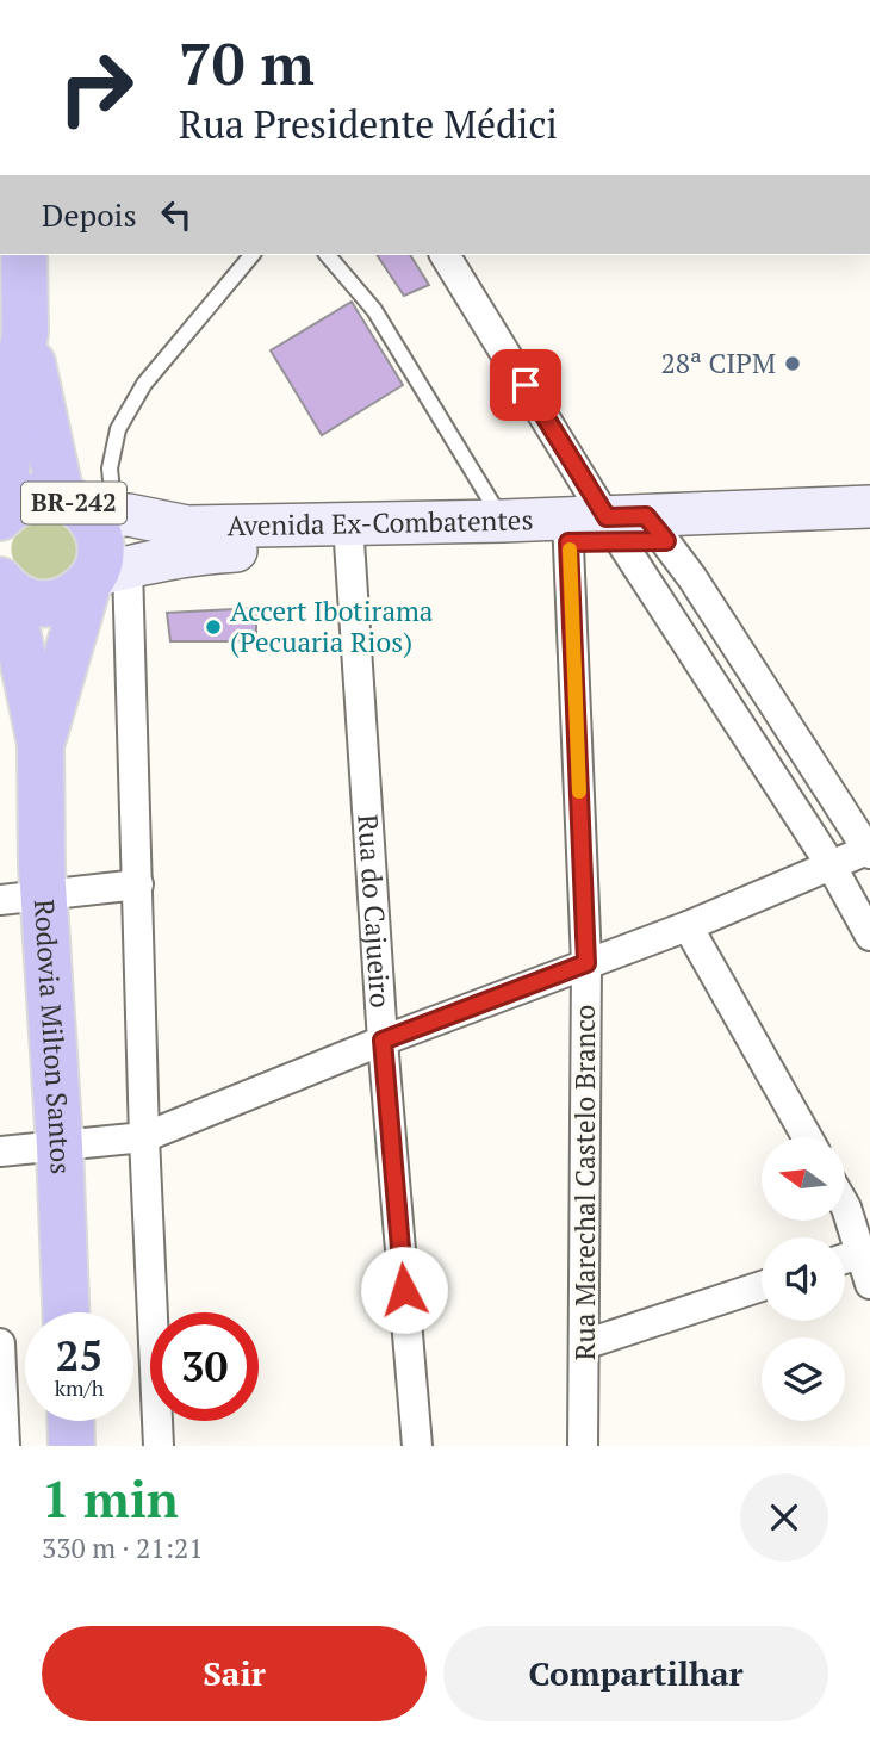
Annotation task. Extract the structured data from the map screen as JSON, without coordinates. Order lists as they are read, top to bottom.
{
  "streets": {
    "highway": ["BR-242", "Rodovia Milton Santos"],
    "main road": ["Avenida Ex-Combatentes"],
    "street": ["Rua do Cajueiro", "Rua Marechal Castelo Branco"]
  },
  "crossings": [
    ["Avenida Ex-Combatentes", "Rua do Cajueiro"],
    ["Avenida Ex-Combatentes", "Rodovia Milton Santos"],
    ["Avenida Ex-Combatentes", "Rua Marechal Castelo Branco"]
  ],
  "places": ["28ª CIPM", "Accert Ibotirama (Pecuaria Rios)"],
  "north": "left",
  "page": {
    "turn": ["70 m", "Rua Presidente Médici"],
    "then": "Depois",
    "speed": "25 km/h",
    "limit": "30",
    "heading": ["1 min", "330 m · 21:21"],
    "buttons": ["Sair", "Compartilhar"]
  }
}
